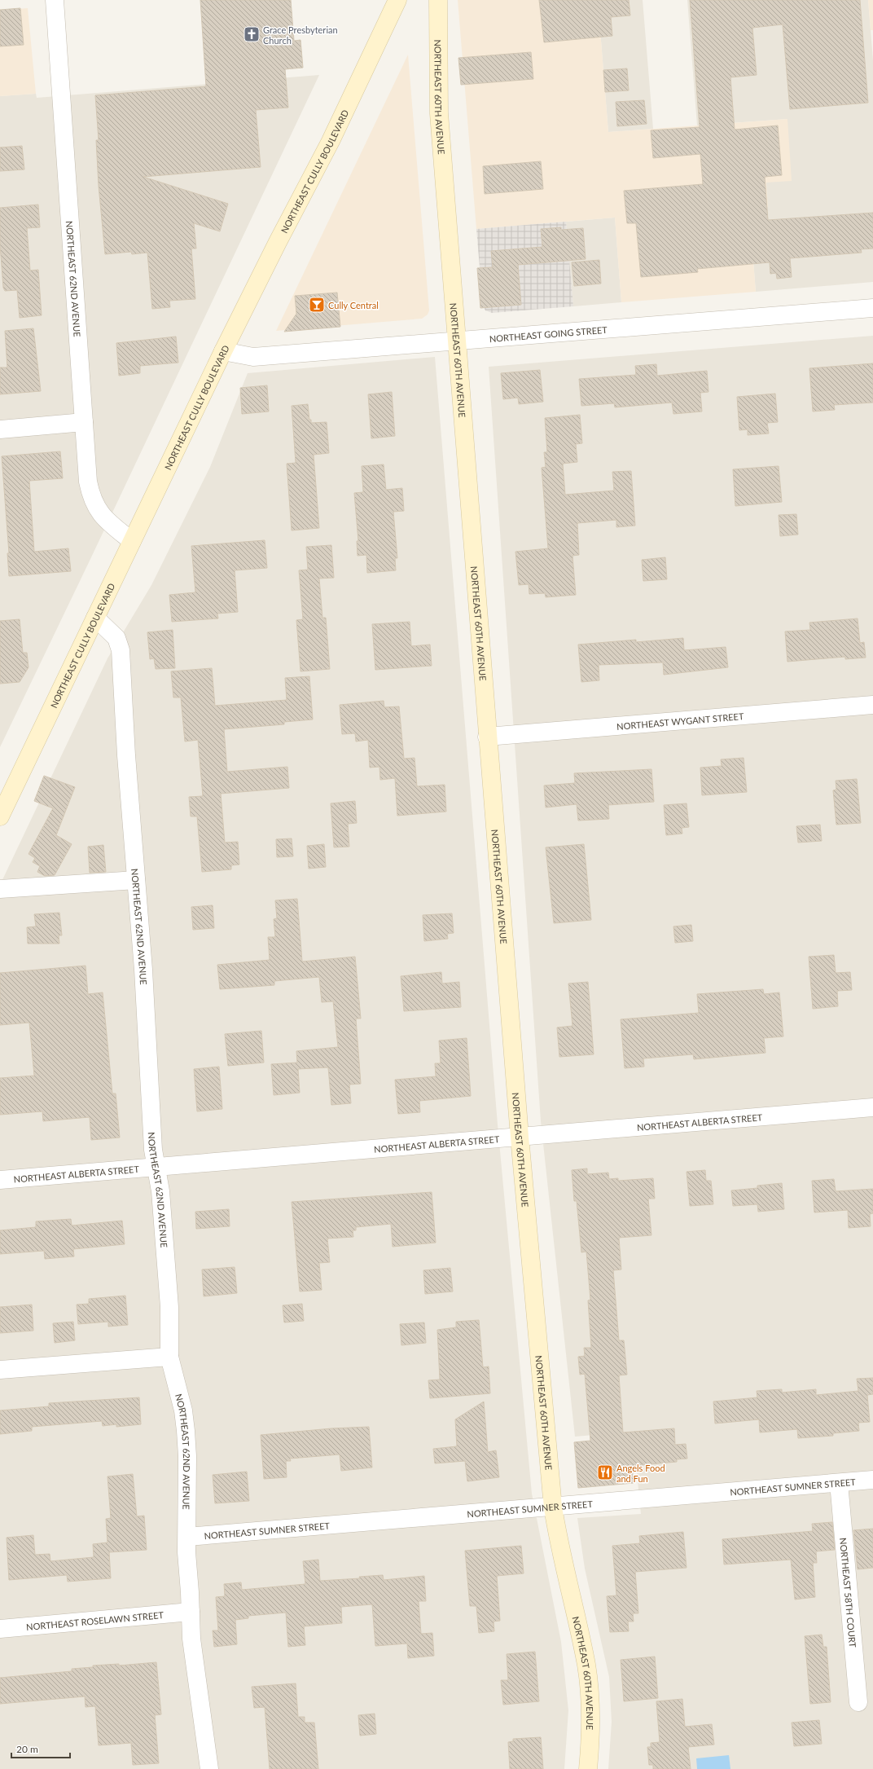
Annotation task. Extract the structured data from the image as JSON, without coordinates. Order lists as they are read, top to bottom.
{
  "streets": {
    "street": [
      "NORTHEAST 60TH AVENUE",
      "NORTHEAST CULLY BOULEVARD",
      "NORTHEAST 62ND AVENUE",
      "NORTHEAST GOING STREET",
      "NORTHEAST WYGANT STREET",
      "NORTHEAST ALBERTA STREET",
      "NORTHEAST SUMNER STREET",
      "NORTHEAST 58TH COURT",
      "NORTHEAST ROSELAWN STREET"
    ]
  },
  "crossings": [
    ["NORTHEAST 60TH AVENUE", "NORTHEAST GOING STREET"],
    ["NORTHEAST 60TH AVENUE", "NORTHEAST WYGANT STREET"],
    ["NORTHEAST 60TH AVENUE", "NORTHEAST ALBERTA STREET"],
    ["NORTHEAST 60TH AVENUE", "NORTHEAST SUMNER STREET"],
    ["NORTHEAST CULLY BOULEVARD", "NORTHEAST 62ND AVENUE"],
    ["NORTHEAST CULLY BOULEVARD", "NORTHEAST GOING STREET"],
    ["NORTHEAST 62ND AVENUE", "NORTHEAST ALBERTA STREET"],
    ["NORTHEAST 62ND AVENUE", "NORTHEAST SUMNER STREET"],
    ["NORTHEAST 62ND AVENUE", "NORTHEAST ROSELAWN STREET"],
    ["NORTHEAST SUMNER STREET", "NORTHEAST 58TH COURT"]
  ],
  "places": {
    "church": ["Grace Presbyterian Church"],
    "bar": ["Cully Central"],
    "restaurant": ["Angels Food and Fun"]
  },
  "scale_bar": "20 m"
}
